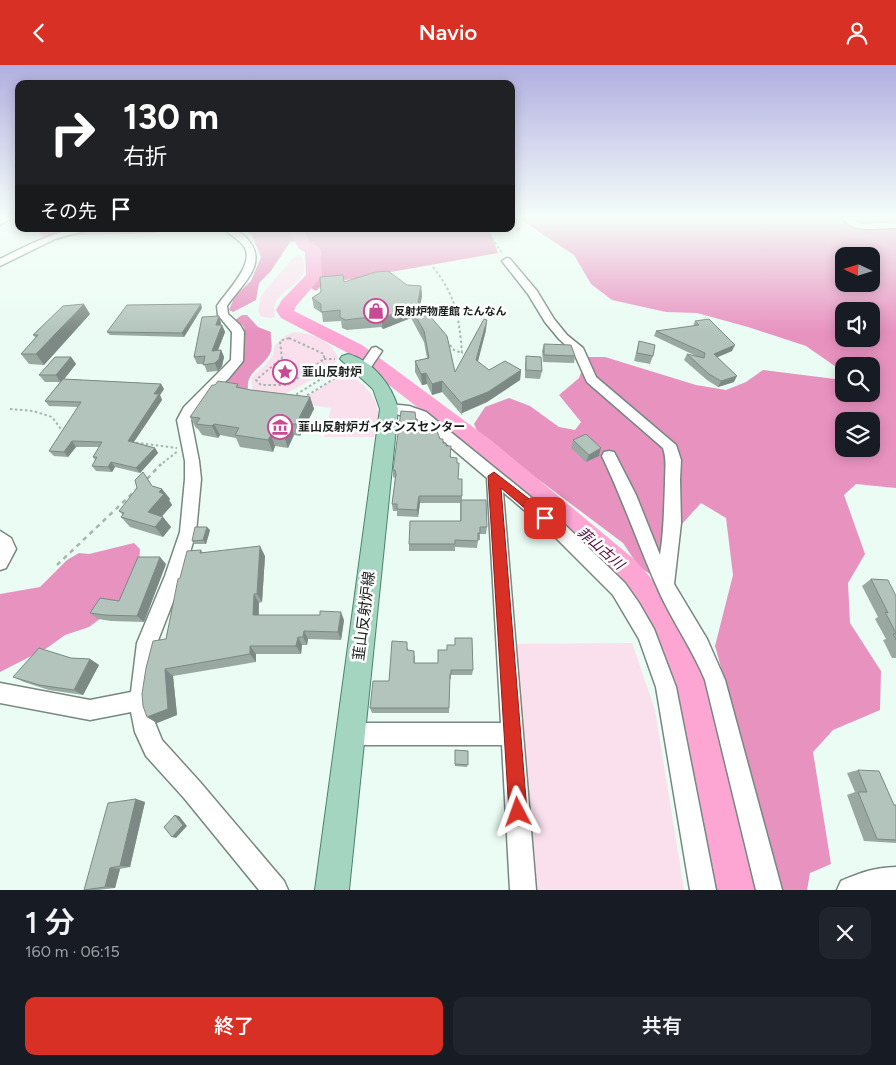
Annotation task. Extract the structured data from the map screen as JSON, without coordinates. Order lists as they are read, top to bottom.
{
  "streets": {
    "main road": ["韮山反射炉線"]
  },
  "water": ["菲山古川"],
  "places": {
    "shop": ["反射炉物産館 たんなん"],
    "place": ["韮山反射炉"],
    "museum": ["韮山反射炉ガイダンスセンター"]
  },
  "north": "left",
  "page": {
    "header": "Navio",
    "turn": ["130 m", "右折"],
    "then": "その先",
    "heading": ["1 分", "160 m · 06:15"],
    "buttons": ["終了", "共有"]
  }
}
